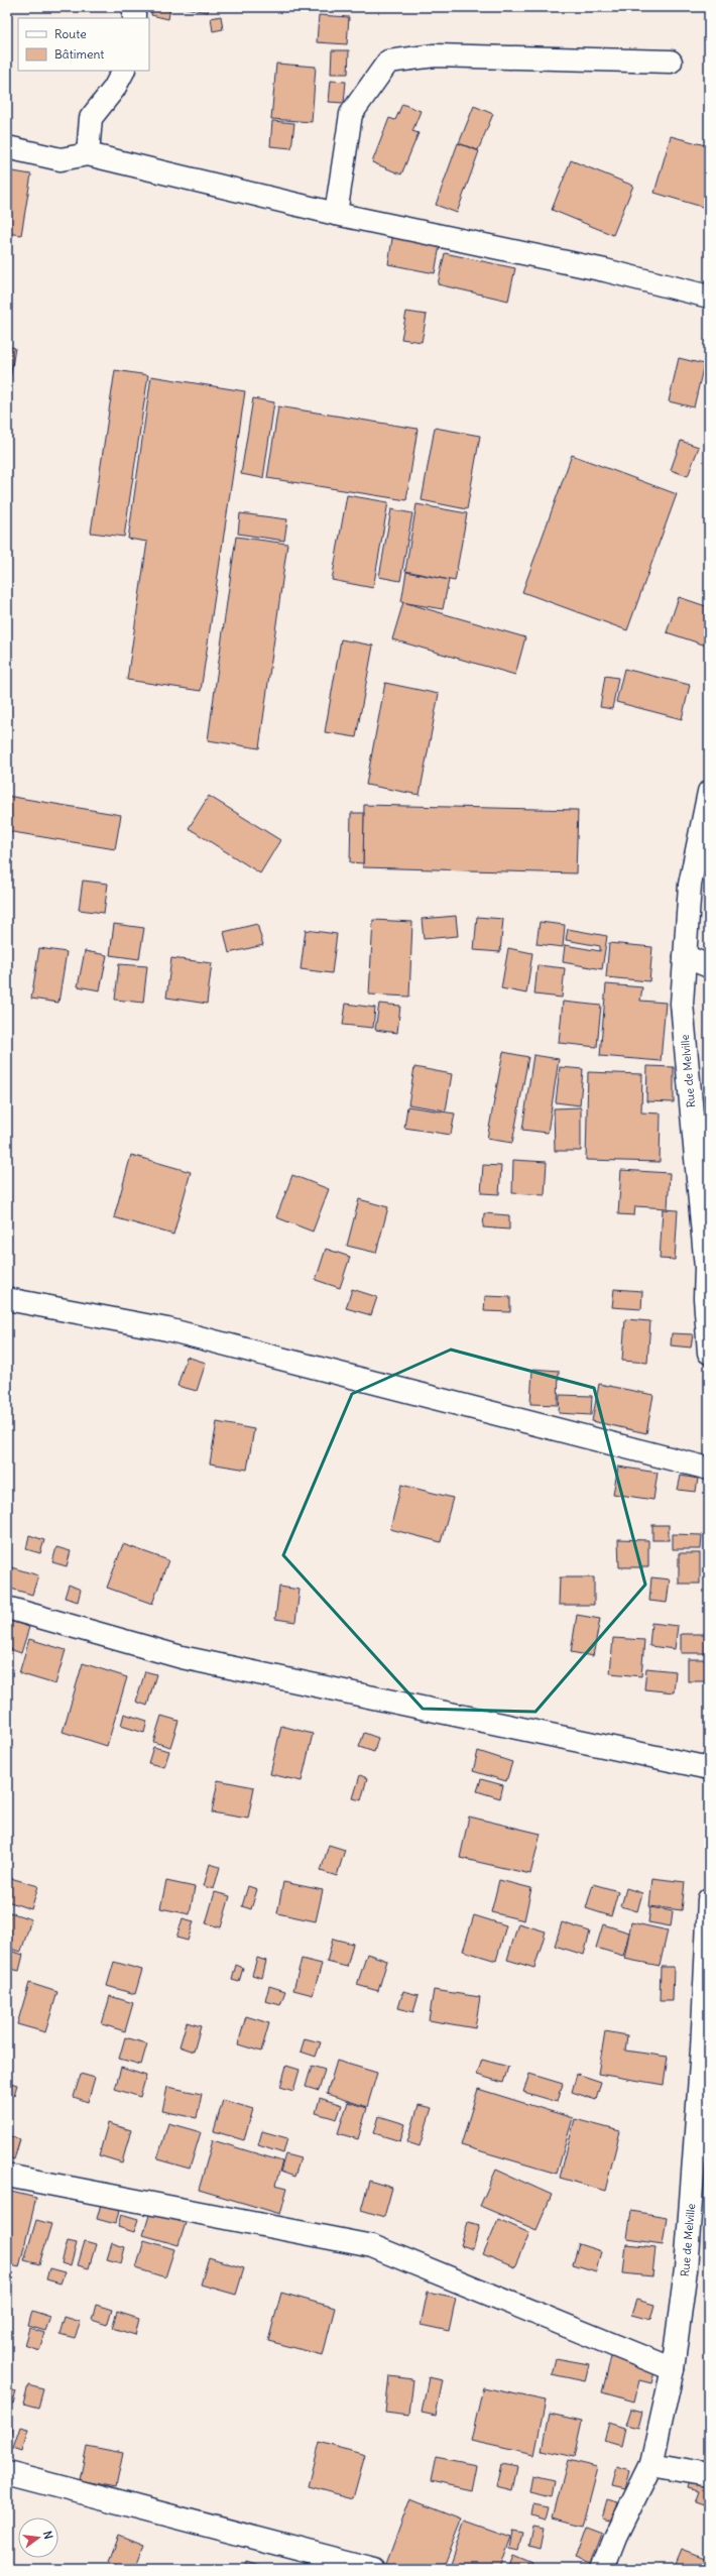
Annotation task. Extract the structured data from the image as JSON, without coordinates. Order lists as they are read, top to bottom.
{
  "streets": {
    "street": ["Rue de Melville"]
  },
  "legend": ["Route", "Bâtiment"],
  "north": "right"
}
